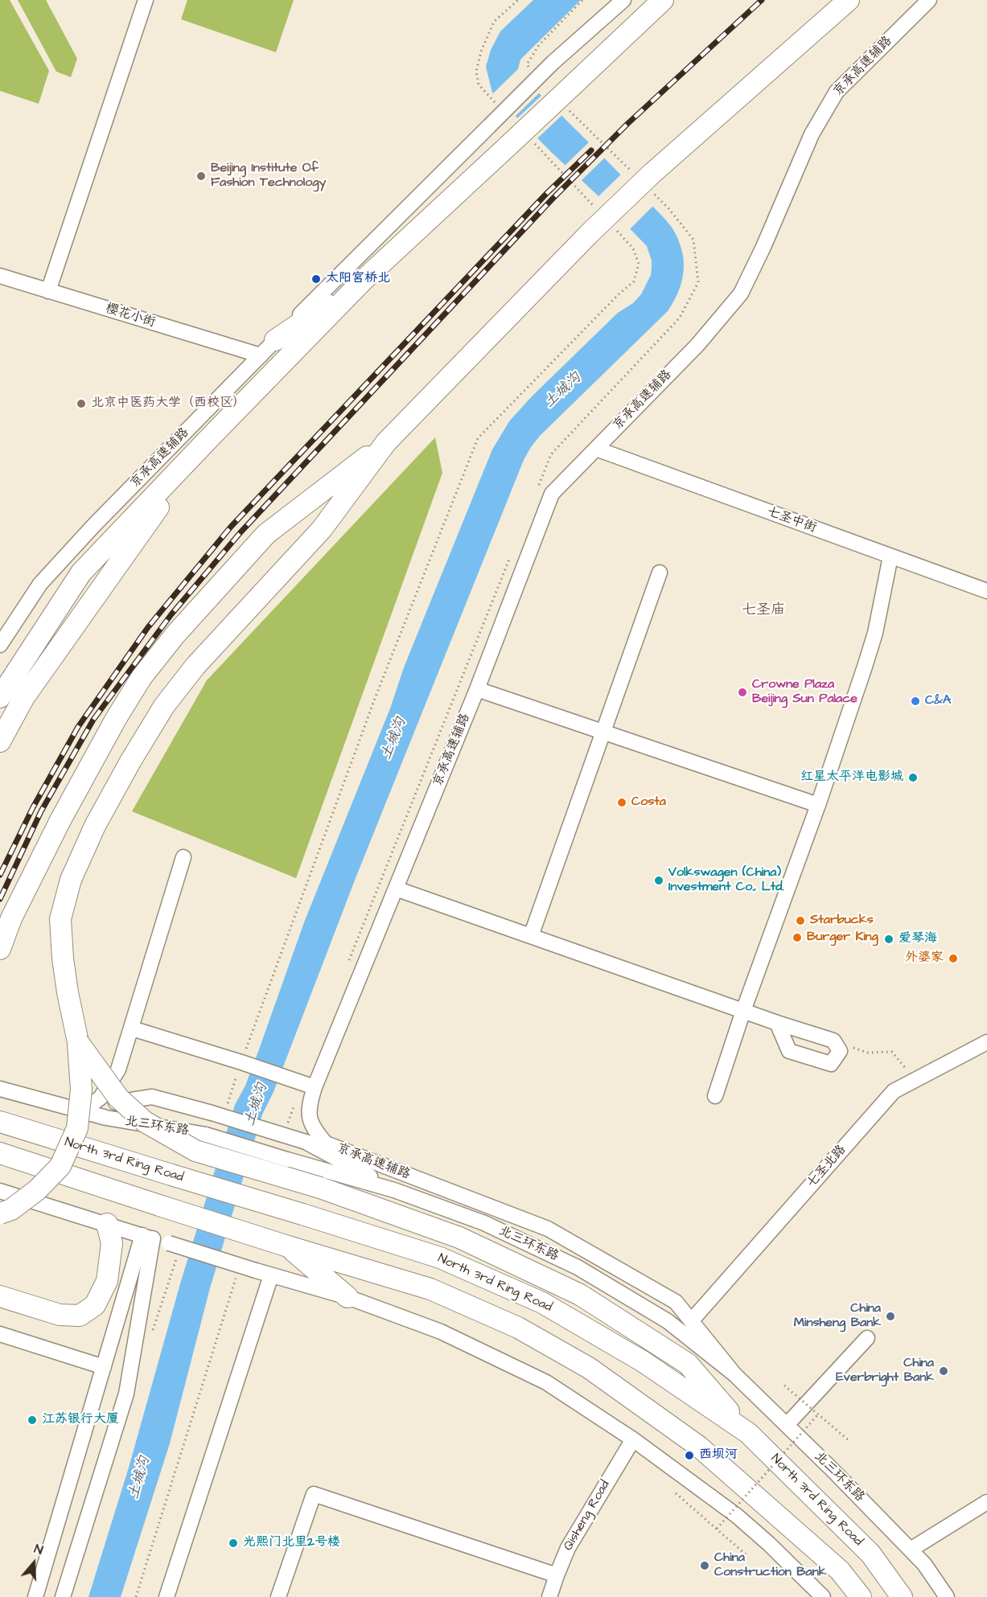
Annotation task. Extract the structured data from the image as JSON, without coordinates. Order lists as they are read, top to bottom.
{
  "streets": {
    "highway": ["North 3rd Ring Road"],
    "street": [
      "京承高速辅路",
      "樱花小街",
      "七圣中街",
      "北三环东路",
      "七圣北路",
      "Qisheng Road"
    ]
  },
  "crossings": [
    ["京承高速辅路", "樱花小街"],
    ["京承高速辅路", "七圣中街"],
    ["京承高速辅路", "北三环东路"],
    ["京承高速辅路", "七圣北路"]
  ],
  "districts": ["七圣庙"],
  "water": ["土城沟"],
  "places": [
    "Beijing Institute Of Fashion Technology",
    "太阳宫桥北",
    "北京中医药大学（西校区）",
    "Crowne Plaza Beijing Sun Palace",
    "C&A",
    "红星太平洋电影城",
    "Costa",
    "Volkswagen (China) Investment Co., Ltd.",
    "Starbucks",
    "Burger King",
    "爱琴海",
    "外婆家",
    "China Minsheng Bank",
    "China Everbright Bank",
    "江苏银行大厦",
    "西坝河",
    "光熙门北里2号楼",
    "China Construction Bank"
  ],
  "north": "top"
}
